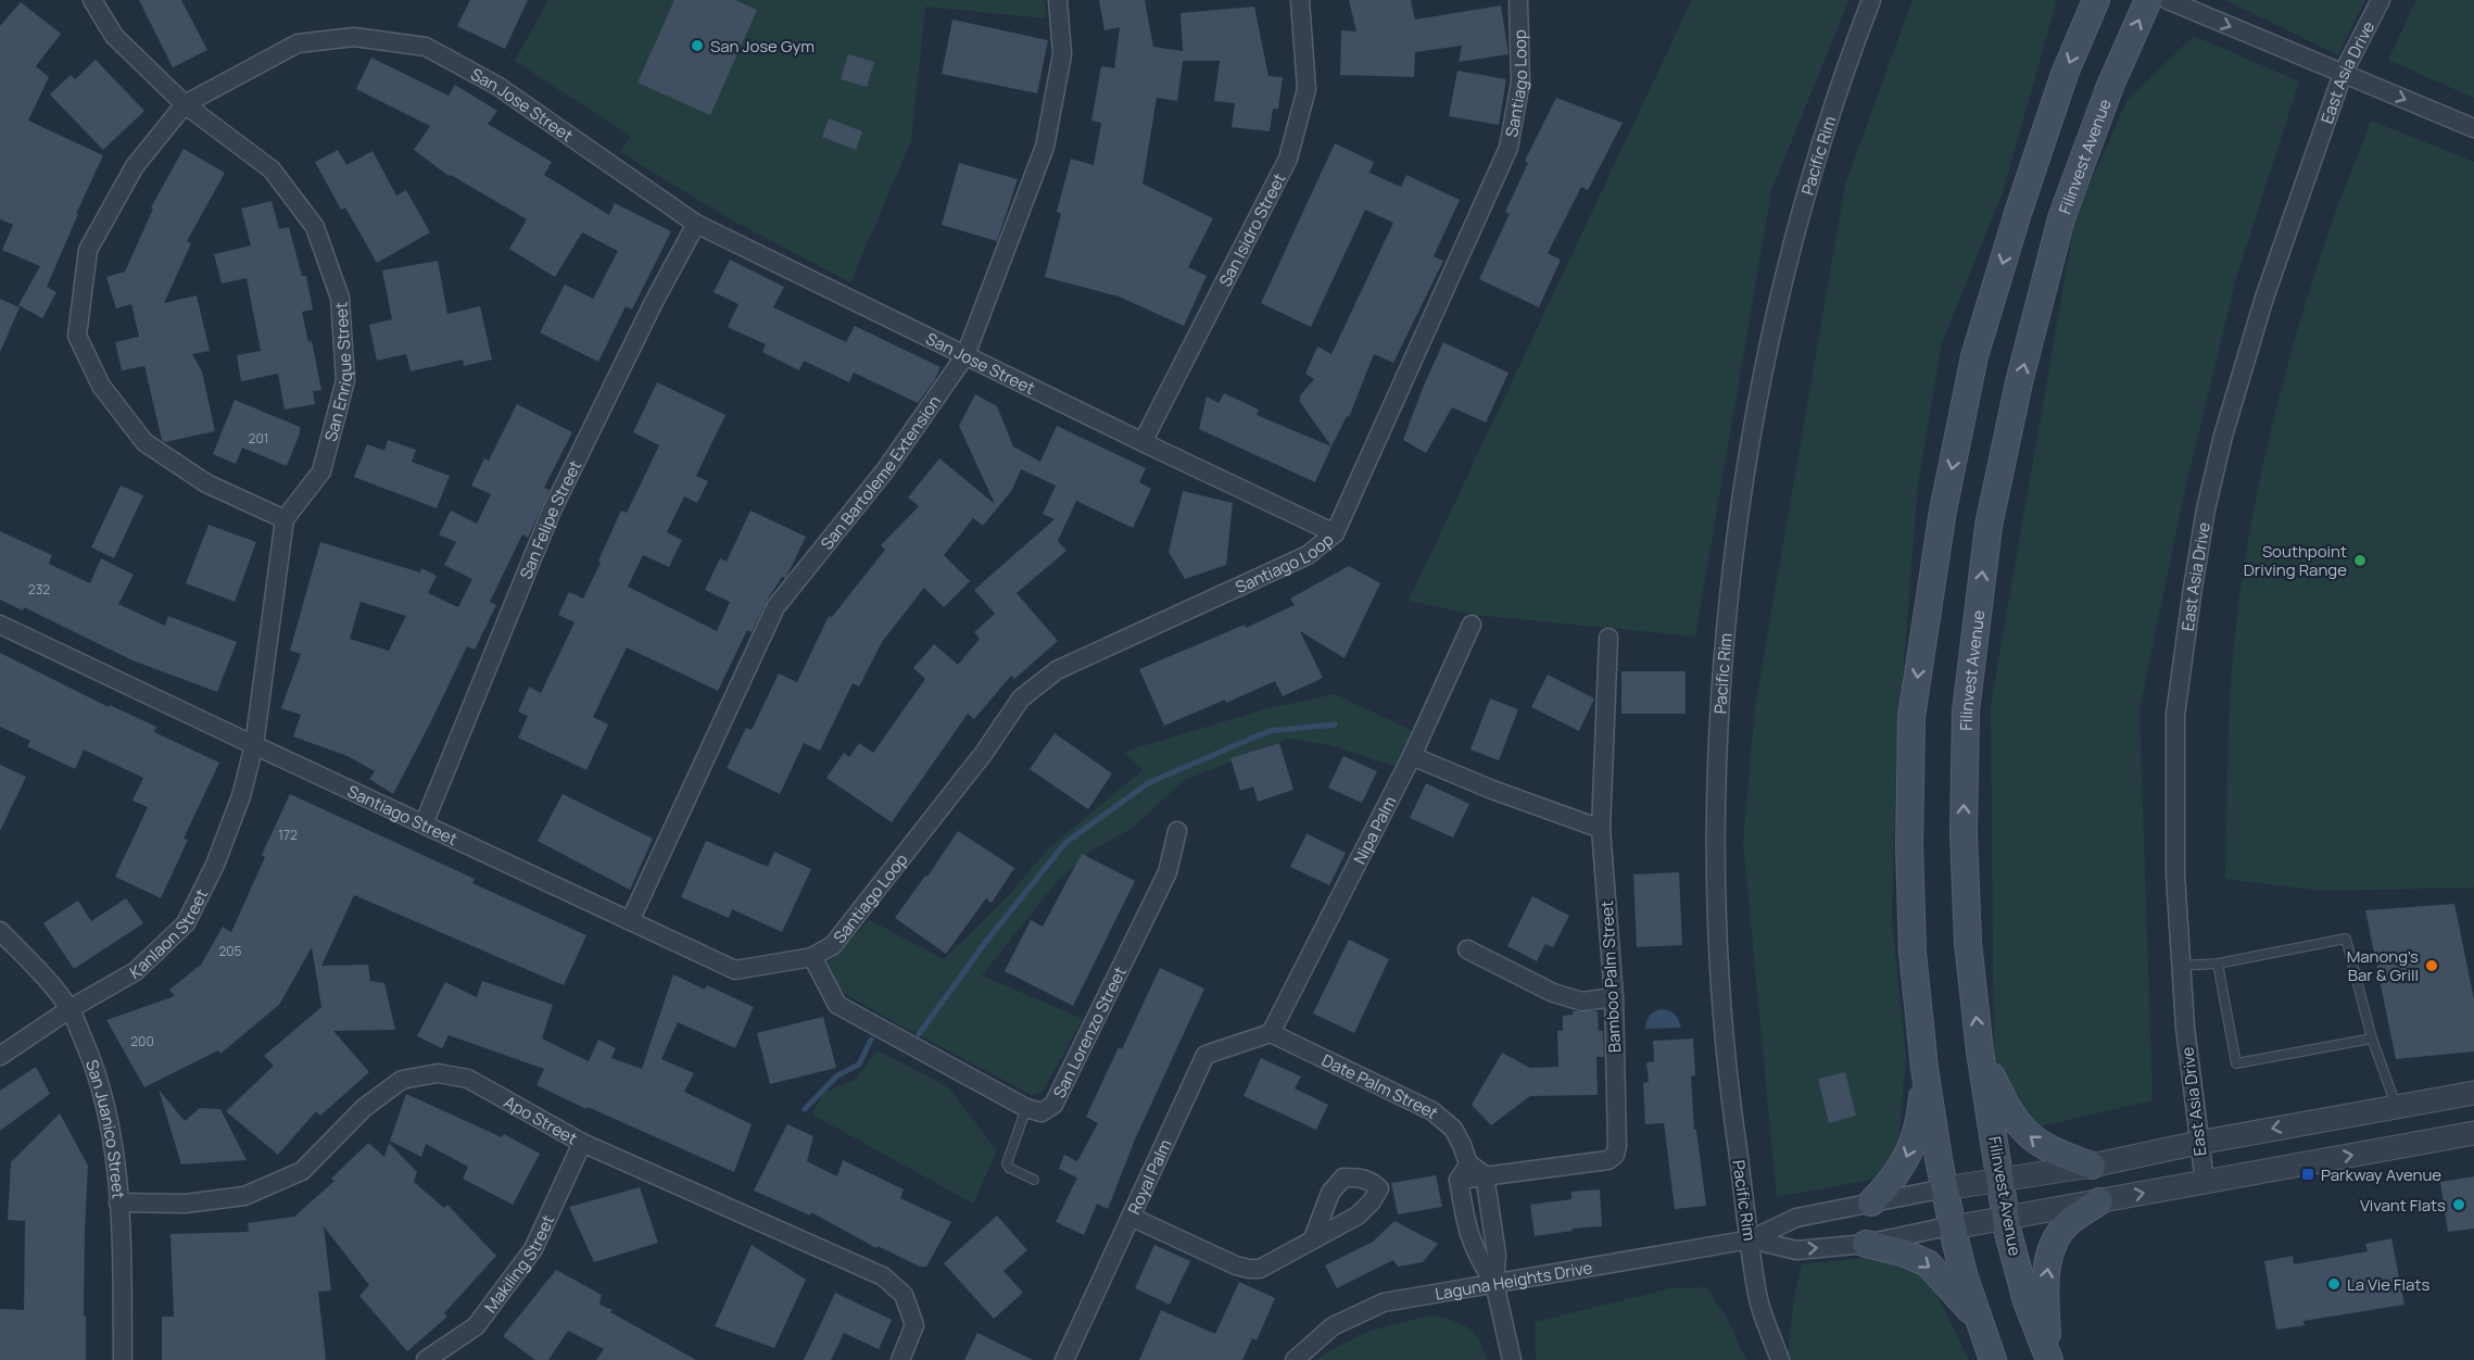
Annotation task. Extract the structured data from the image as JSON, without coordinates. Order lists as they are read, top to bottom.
{
  "streets": {
    "main road": ["Filinvest Avenue"],
    "street": [
      "East Asia Drive",
      "Santiago Loop",
      "San Jose Street",
      "Pacific Rim",
      "San Isidro Street",
      "San Enrique Street",
      "San Bartoleme Extension",
      "San Felipe Street",
      "Santiago Street",
      "Nipa Palm",
      "Kanlaon Street",
      "Bamboo Palm Street",
      "San Lorenzo Street",
      "Date Palm Street",
      "Apo Street",
      "San Juanico Street",
      "Royal Palm",
      "Makiling Street",
      "Laguna Heights Drive"
    ]
  },
  "crossings": [
    ["Santiago Loop", "San Jose Street"],
    ["Santiago Loop", "Santiago Street"],
    ["San Jose Street", "San Isidro Street"],
    ["San Jose Street", "San Enrique Street"],
    ["San Jose Street", "San Bartoleme Extension"],
    ["San Jose Street", "San Felipe Street"],
    ["Pacific Rim", "Laguna Heights Drive"],
    ["San Bartoleme Extension", "Santiago Street"],
    ["San Felipe Street", "Santiago Street"],
    ["Santiago Street", "Kanlaon Street"],
    ["Nipa Palm", "Date Palm Street"],
    ["Nipa Palm", "Royal Palm"],
    ["Kanlaon Street", "San Juanico Street"],
    ["Date Palm Street", "Royal Palm"],
    ["Apo Street", "San Juanico Street"],
    ["Apo Street", "Makiling Street"]
  ],
  "places": {
    "other": [
      "San Jose Gym",
      "Southpoint Driving Range",
      "Manong's Bar & Grill",
      "Vivant Flats",
      "La Vie Flats"
    ],
    "transit": ["Parkway Avenue"]
  },
  "house_numbers": [
    "201",
    "232",
    "172",
    "205",
    "200"
  ]
}
